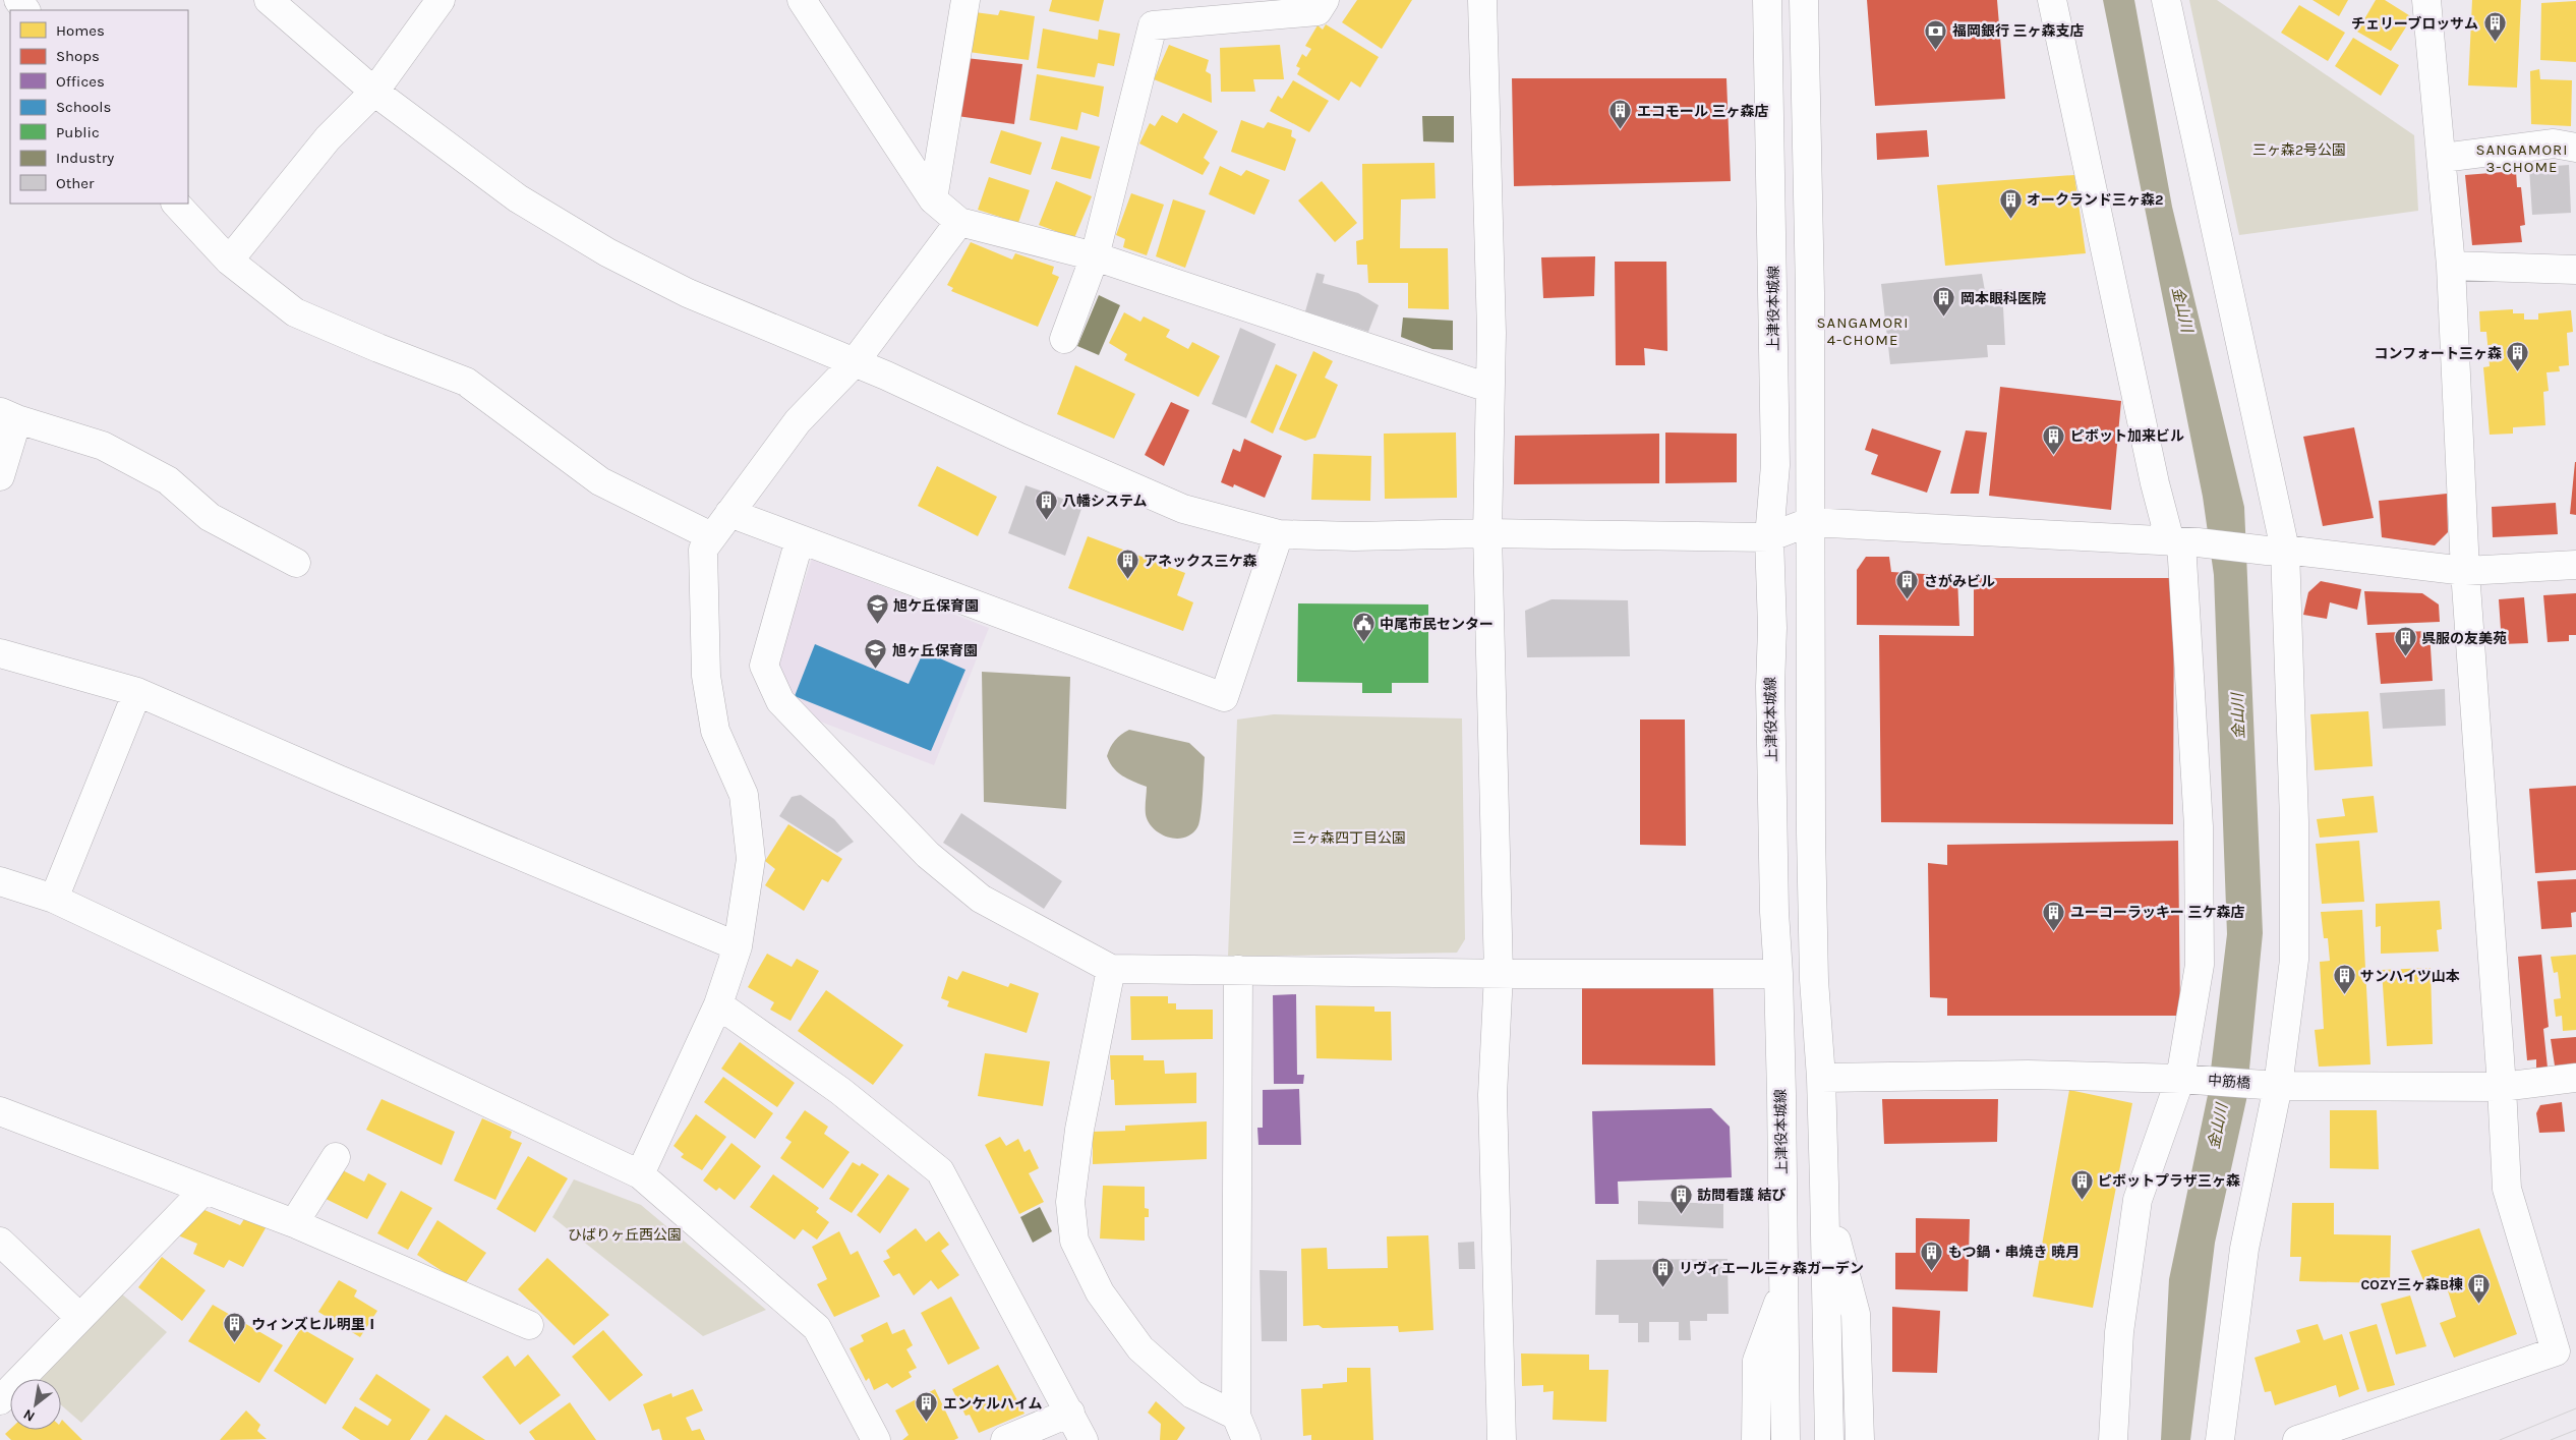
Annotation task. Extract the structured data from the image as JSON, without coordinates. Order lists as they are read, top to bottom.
{
  "streets": {
    "street": ["上津役本城線", "中筋橋"]
  },
  "districts": ["SANGAMORI 3-CHOME", "SANGAMORI 4-CHOME"],
  "water": ["金山川"],
  "parks": ["三ヶ森2号公園", "三ヶ森四丁目公園", "ひばりヶ丘西公園"],
  "places": {
    "building": [
      "チェリーブロッサム",
      "エコモール 三ヶ森店",
      "オークランド三ヶ森2",
      "岡本眼科医院",
      "コンフォート三ヶ森",
      "ピボット加来ビル",
      "八幡システム",
      "アネックス三ケ森",
      "さがみビル",
      "呉服の友美苑",
      "ユーコーラッキー 三ケ森店",
      "サンハイツ山本",
      "ピボットプラザ三ヶ森",
      "訪問看護 結び",
      "もつ鍋・串焼き 暁月",
      "リヴィエール三ヶ森ガーデン",
      "COZY三ヶ森B棟",
      "ウィンズヒル明里Ⅰ",
      "エンケルハイム"
    ],
    "bank": ["福岡銀行 三ヶ森支店"],
    "school or university": ["旭ケ丘保育園", "旭ヶ丘保育園"],
    "public building": ["中尾市民センター"]
  },
  "legend": [
    "Homes",
    "Shops",
    "Offices",
    "Schools",
    "Public",
    "Industry",
    "Other"
  ],
  "north": "bottom left"
}
